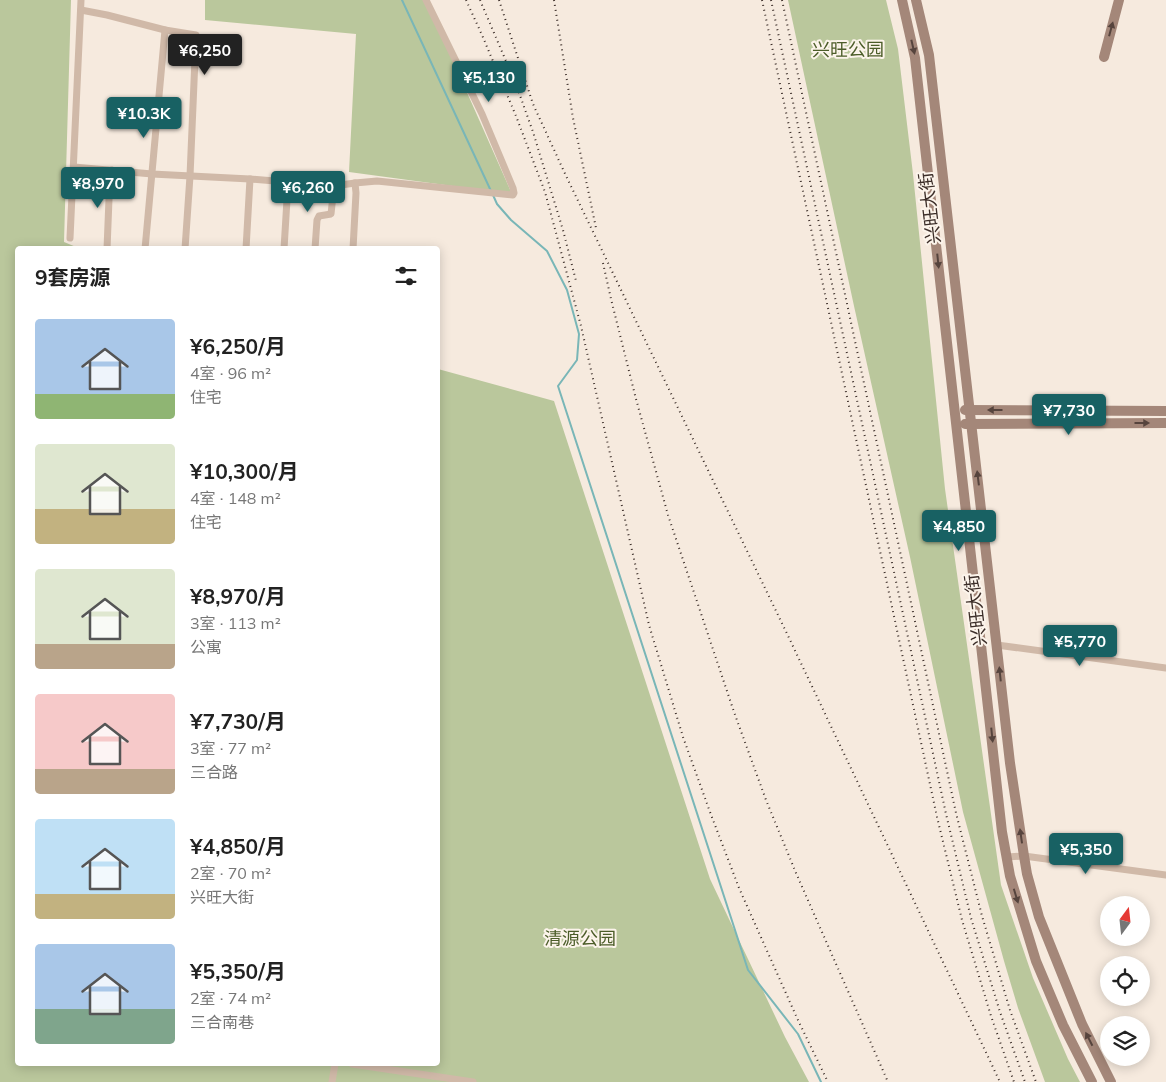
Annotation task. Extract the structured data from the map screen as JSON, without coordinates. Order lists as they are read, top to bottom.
{
  "streets": {
    "main road": ["兴旺大街"]
  },
  "parks": ["兴旺公园", "清源公园"],
  "north": "top",
  "page": {
    "price": [
      "¥6,250",
      "¥5,130",
      "¥10.3K",
      "¥8,970",
      "¥6,260",
      "¥7,730",
      "¥4,850",
      "¥5,770",
      "¥5,350"
    ],
    "heading": "9套房源",
    "list": [
      {
        "name": "¥6,250/月",
        "note": "4室 · 96 m² · 住宅"
      },
      {
        "name": "¥10,300/月",
        "note": "4室 · 148 m² · 住宅"
      },
      {
        "name": "¥8,970/月",
        "note": "3室 · 113 m² · 公寓"
      },
      {
        "name": "¥7,730/月",
        "note": "3室 · 77 m² · 三合路"
      },
      {
        "name": "¥4,850/月",
        "note": "2室 · 70 m² · 兴旺大街"
      },
      {
        "name": "¥5,350/月",
        "note": "2室 · 74 m² · 三合南巷"
      }
    ]
  }
}
